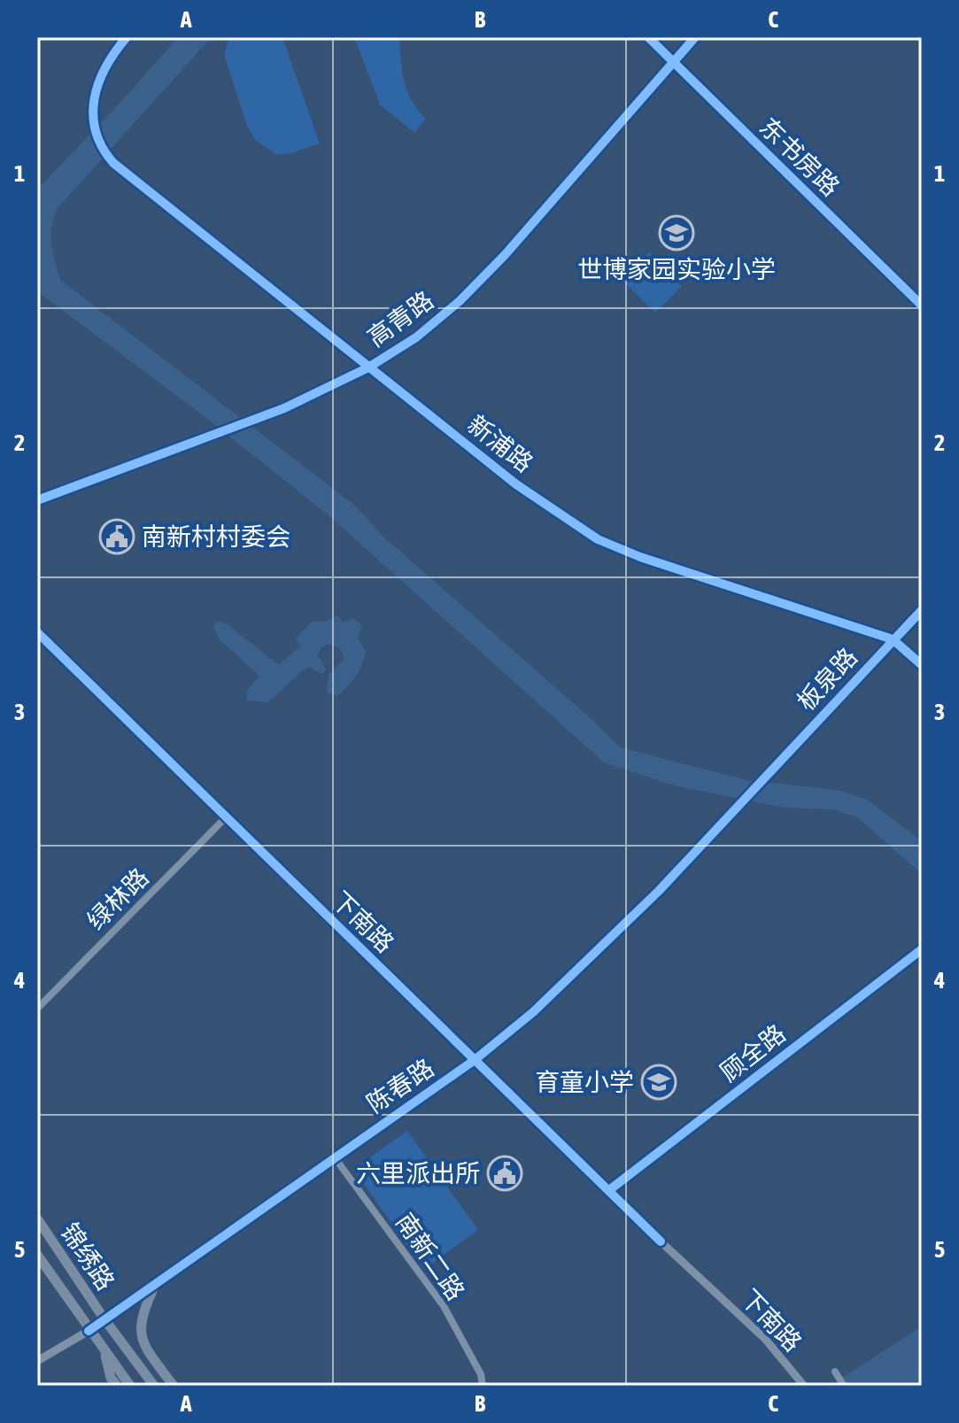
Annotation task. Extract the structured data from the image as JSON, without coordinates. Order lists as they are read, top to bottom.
{
  "streets": {
    "main road": ["高青路", "锦绣路"],
    "street": [
      "东书房路",
      "新浦路",
      "板泉路",
      "绿林路",
      "下南路",
      "顾全路",
      "陈春路",
      "南新二路"
    ]
  },
  "crossings": [
    ["东书房路", "高青路"],
    ["高青路", "新浦路"],
    ["新浦路", "板泉路"],
    ["板泉路", "陈春路"],
    ["绿林路", "下南路"],
    ["下南路", "顾全路"],
    ["下南路", "陈春路"],
    ["陈春路", "锦绣路"],
    ["陈春路", "南新二路"]
  ],
  "places": {
    "school or university": ["世博家园实验小学", "育童小学"],
    "public building": ["南新村村委会", "六里派出所"]
  },
  "grid": {
    "columns": ["A", "B", "C"],
    "rows": [
      "1",
      "2",
      "3",
      "4",
      "5"
    ]
  }
}
